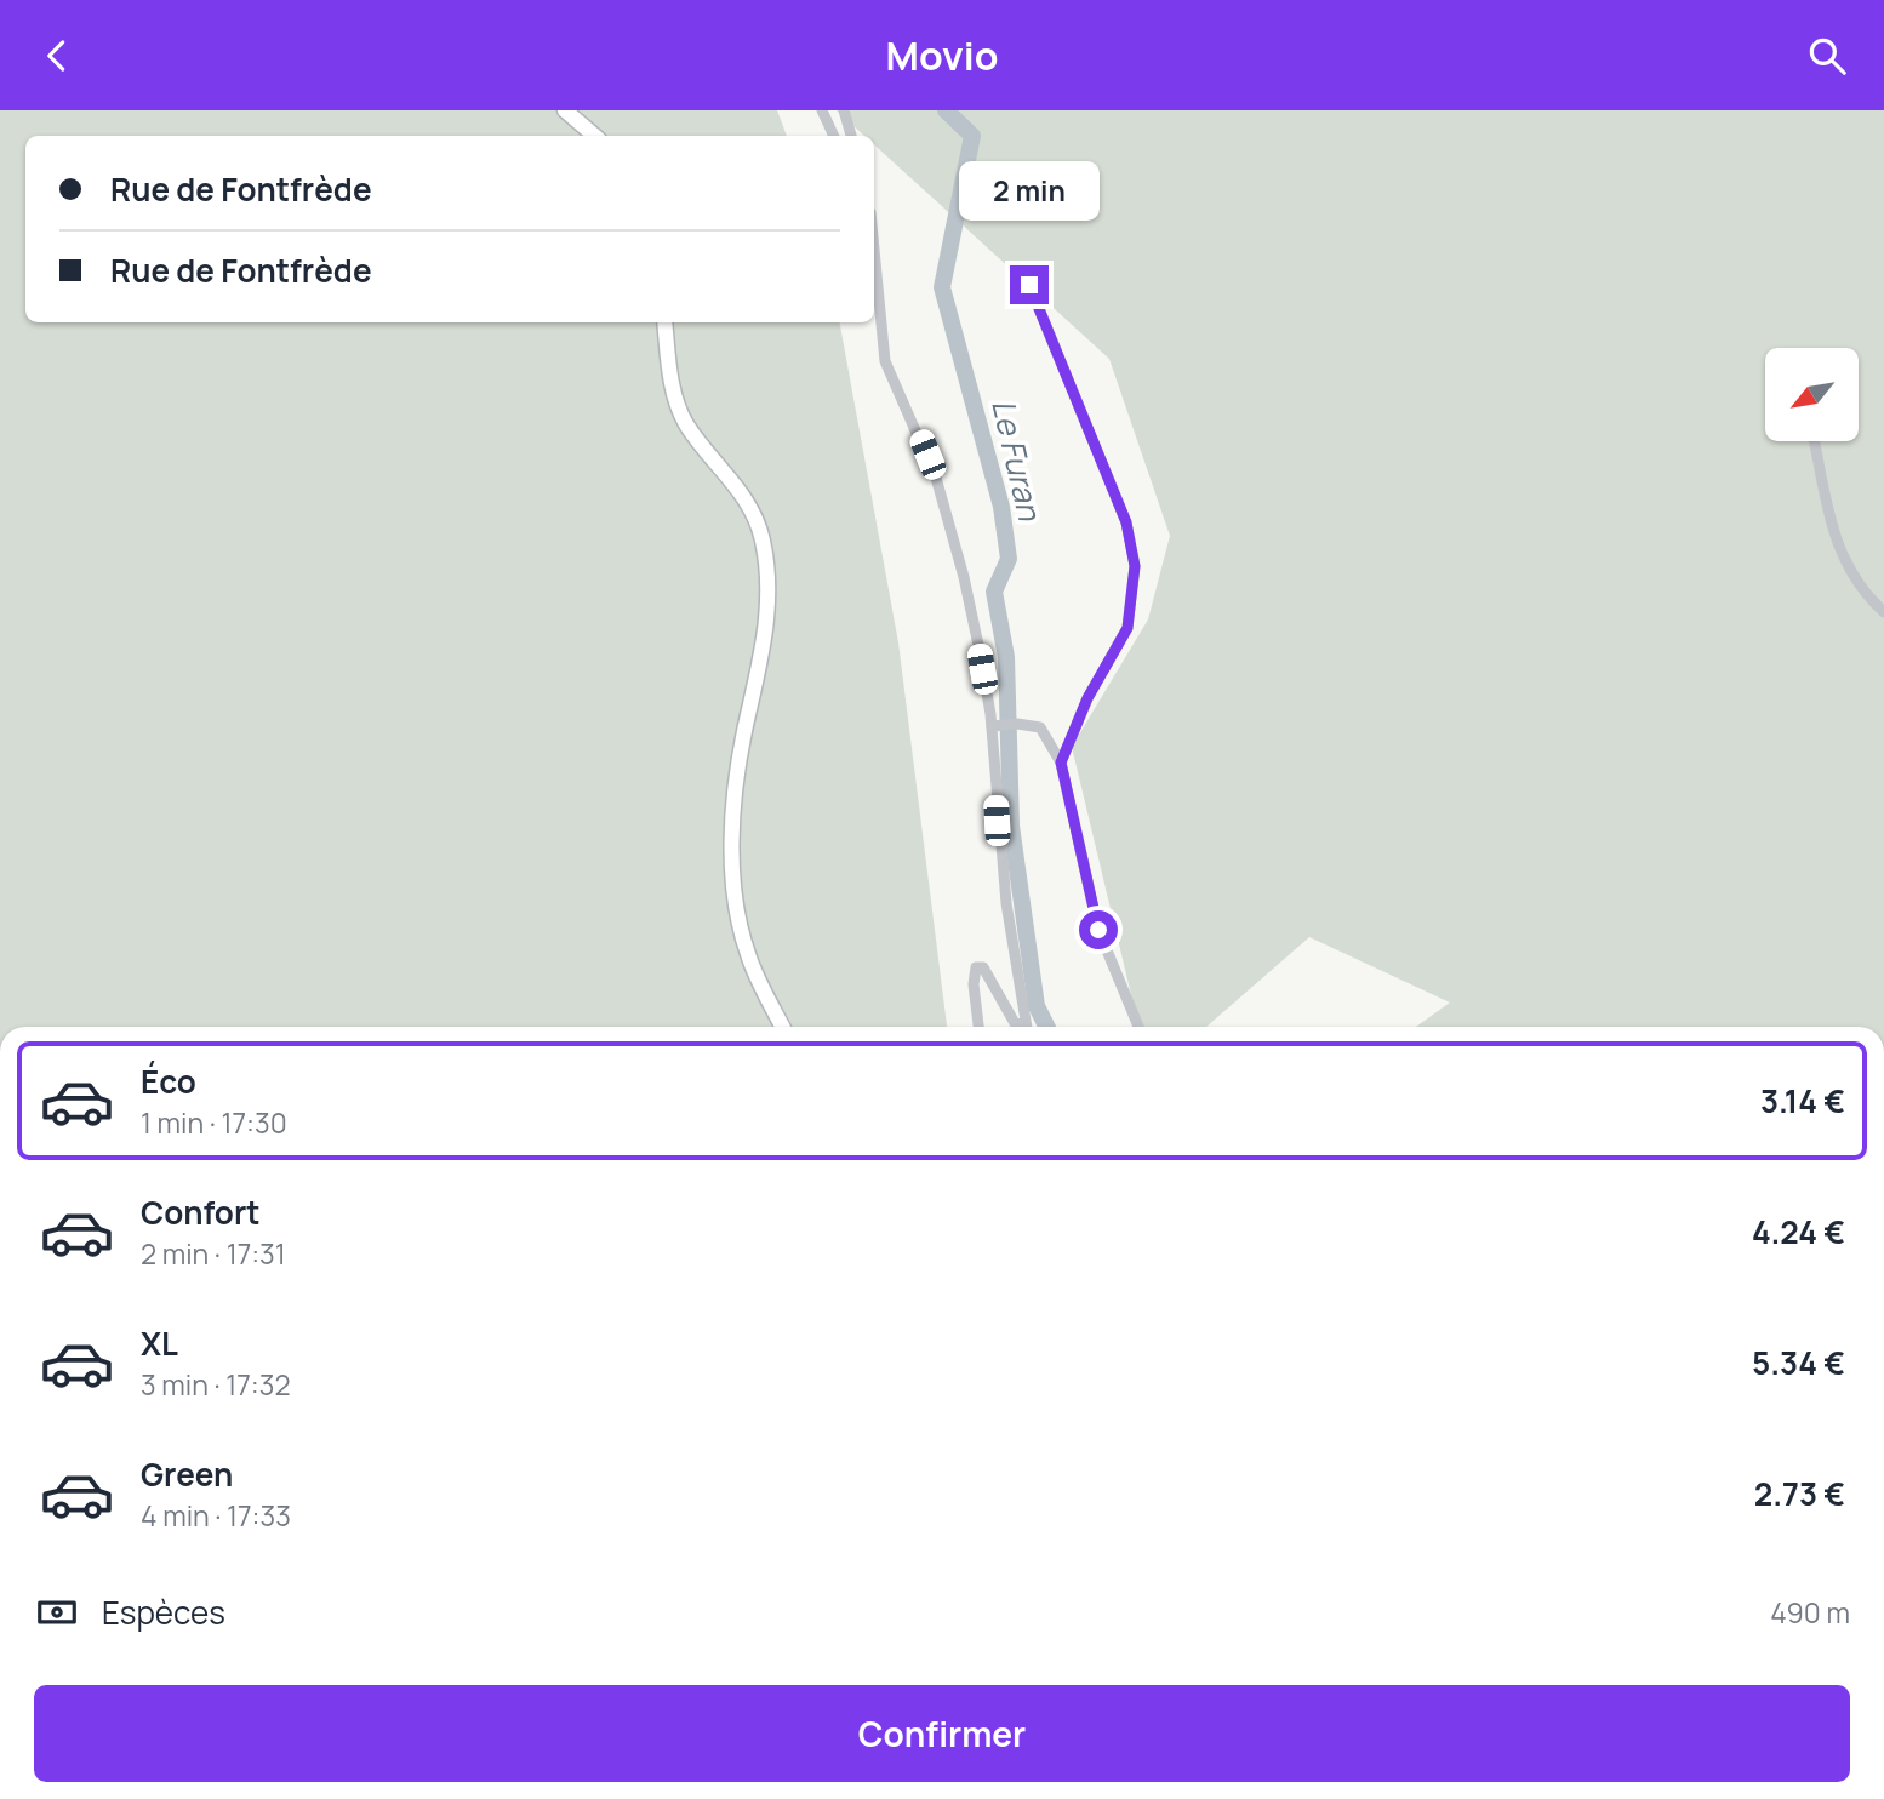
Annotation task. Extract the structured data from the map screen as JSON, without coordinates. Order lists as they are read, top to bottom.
{
  "water": ["Le Furan"],
  "north": "bottom left",
  "page": {
    "header": "Movio",
    "banner": ["Rue de Fontfrède", "Rue de Fontfrède"],
    "bubble": "2 min",
    "list": [
      {
        "name": "Éco",
        "note": "1 min · 17:30",
        "value": "3.14 €"
      },
      {
        "name": "Confort",
        "note": "2 min · 17:31",
        "value": "4.24 €"
      },
      {
        "name": "XL",
        "note": "3 min · 17:32",
        "value": "5.34 €"
      },
      {
        "name": "Green",
        "note": "4 min · 17:33",
        "value": "2.73 €"
      }
    ],
    "pay": ["Espèces", "490 m"],
    "buttons": "Confirmer"
  }
}
